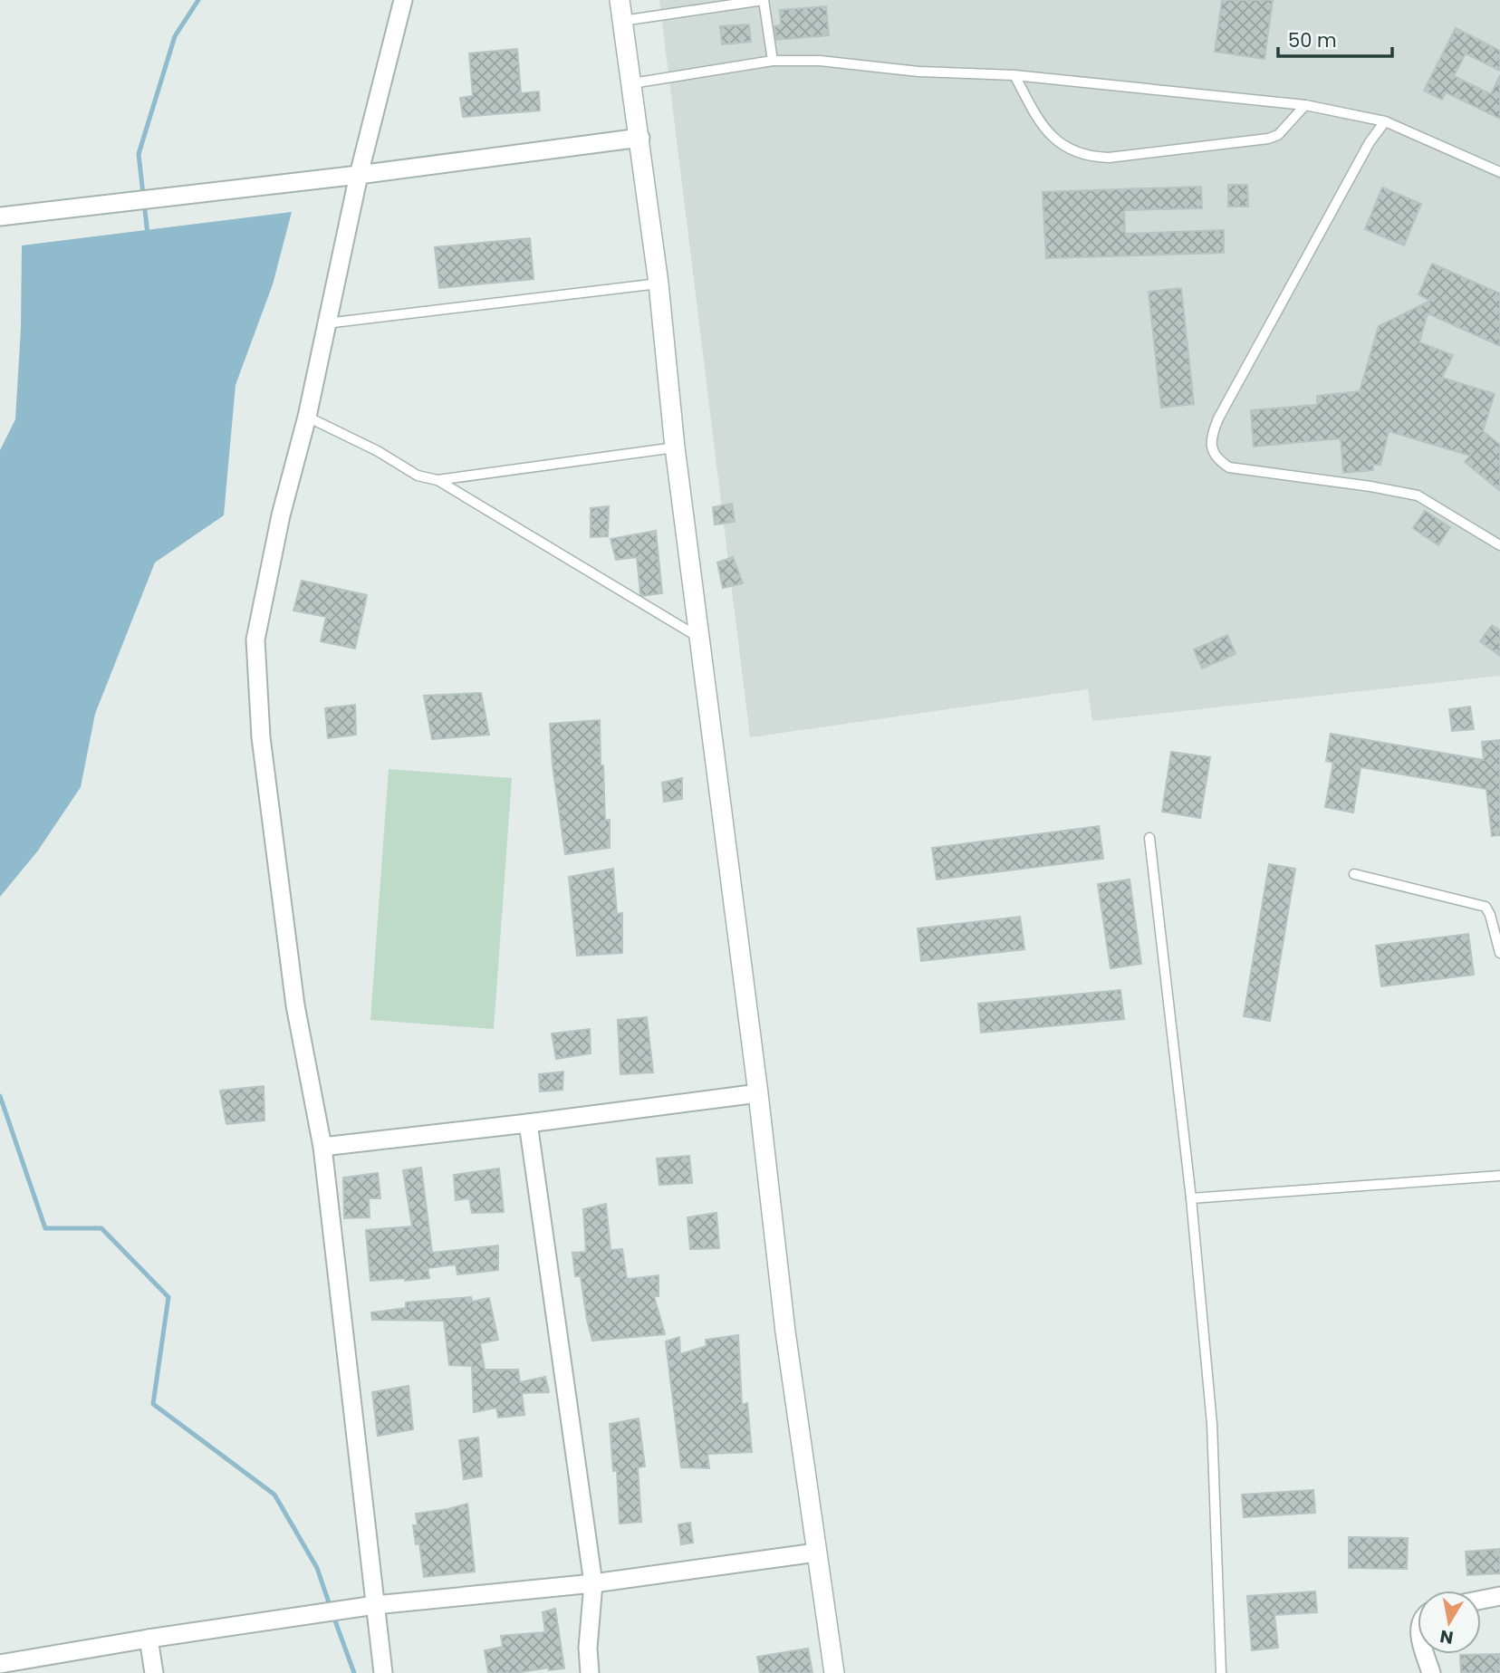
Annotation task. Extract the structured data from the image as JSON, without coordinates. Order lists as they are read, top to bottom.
{
  "scale_bar": "50 m",
  "north": "bottom"
}
